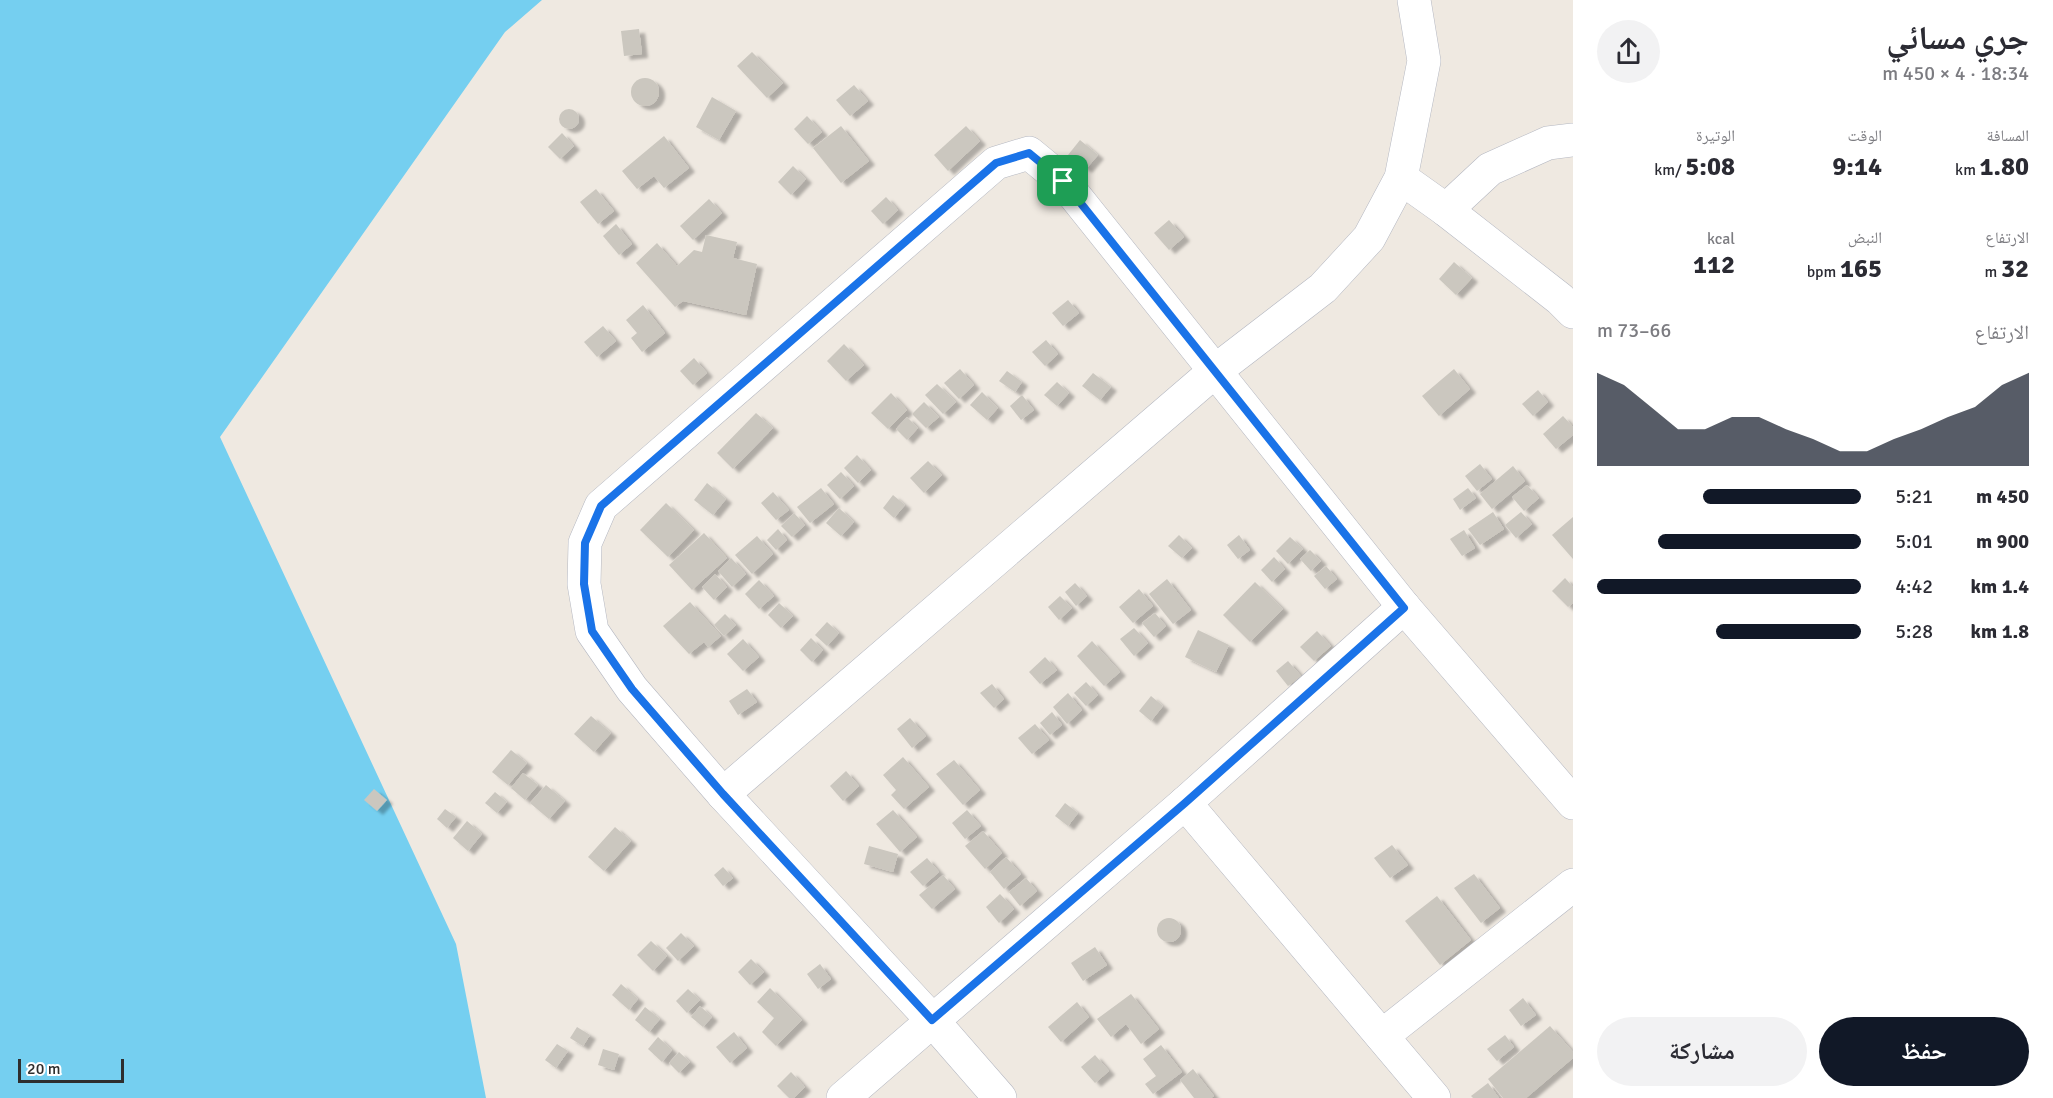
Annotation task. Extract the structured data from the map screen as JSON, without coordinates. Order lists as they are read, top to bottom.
{
  "scale_bar": "20 m",
  "page": {
    "heading": ["جري مسائي", "18:34 · 4 × 450 m"],
    "stats": [
      ["المسافة", "1.80 km"],
      ["الوقت", "9:14"],
      ["الوتيرة", "5:08 /km"],
      ["الارتفاع", "32 m"],
      ["النبض", "165 bpm"],
      ["kcal", "112"]
    ],
    "chart": ["الارتفاع", "66–73 m"],
    "list": [
      {
        "name": "450 m",
        "note": "5:21"
      },
      {
        "name": "900 m",
        "note": "5:01"
      },
      {
        "name": "1.4 km",
        "note": "4:42"
      },
      {
        "name": "1.8 km",
        "note": "5:28"
      }
    ],
    "buttons": ["حفظ", "مشاركة"],
    "scale": "20 m"
  }
}
